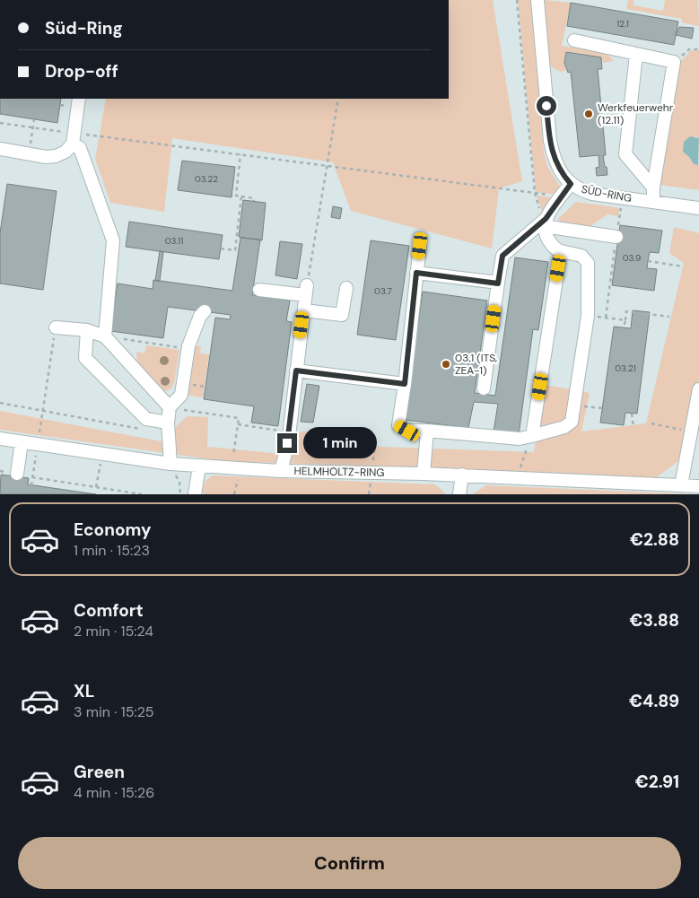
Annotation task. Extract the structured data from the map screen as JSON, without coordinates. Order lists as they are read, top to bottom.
{
  "streets": {
    "street": ["SÜD-RING", "HELMHOLTZ-RING"]
  },
  "places": ["Werkfeuerwehr (12.11)", "03.1 (ITS, ZEA-1)"],
  "house_numbers": [
    "12.1",
    "03.22",
    "03.11",
    "03.9",
    "03.7",
    "03.21"
  ],
  "page": {
    "banner": ["Süd-Ring", "Drop-off"],
    "bubble": "1 min",
    "list": [
      {
        "name": "Economy",
        "note": "1 min · 15:23",
        "value": "€2.88"
      },
      {
        "name": "Comfort",
        "note": "2 min · 15:24",
        "value": "€3.88"
      },
      {
        "name": "XL",
        "note": "3 min · 15:25",
        "value": "€4.89"
      },
      {
        "name": "Green",
        "note": "4 min · 15:26",
        "value": "€2.91"
      }
    ],
    "buttons": "Confirm"
  }
}
